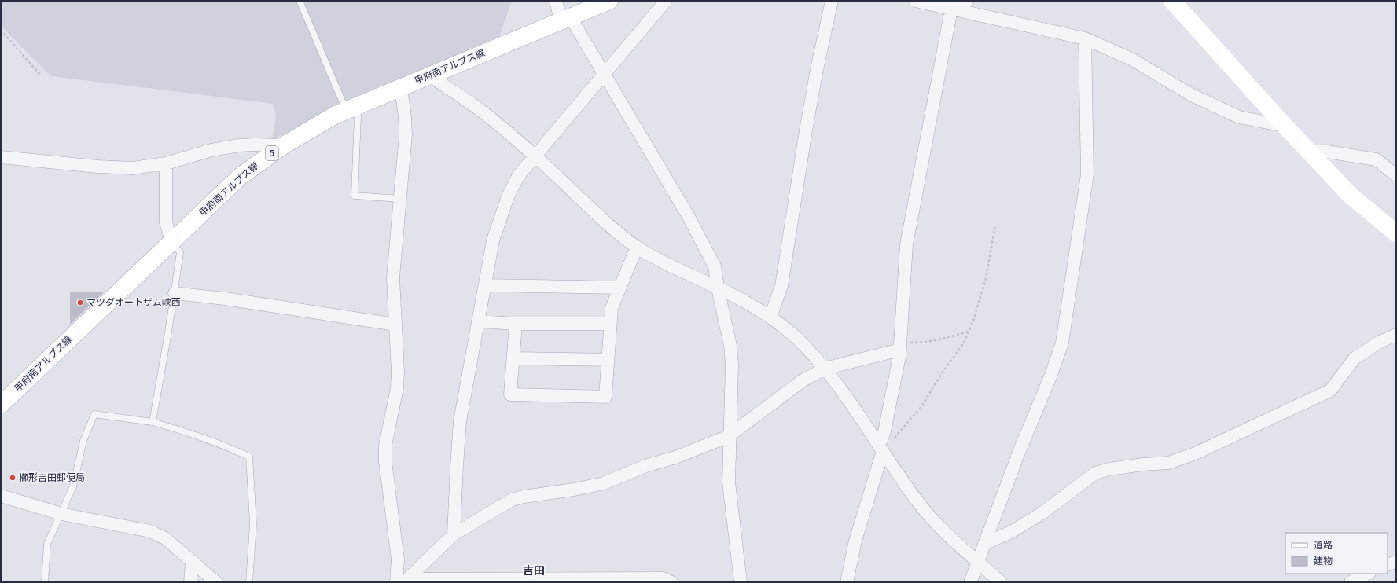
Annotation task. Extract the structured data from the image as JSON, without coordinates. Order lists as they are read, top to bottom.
{
  "streets": {
    "main road": ["甲府南アルプス線", "5"]
  },
  "districts": ["吉田"],
  "places": ["マツダオートザム峡西", "櫛形吉田郵便局"],
  "legend": ["道路", "建物"]
}
